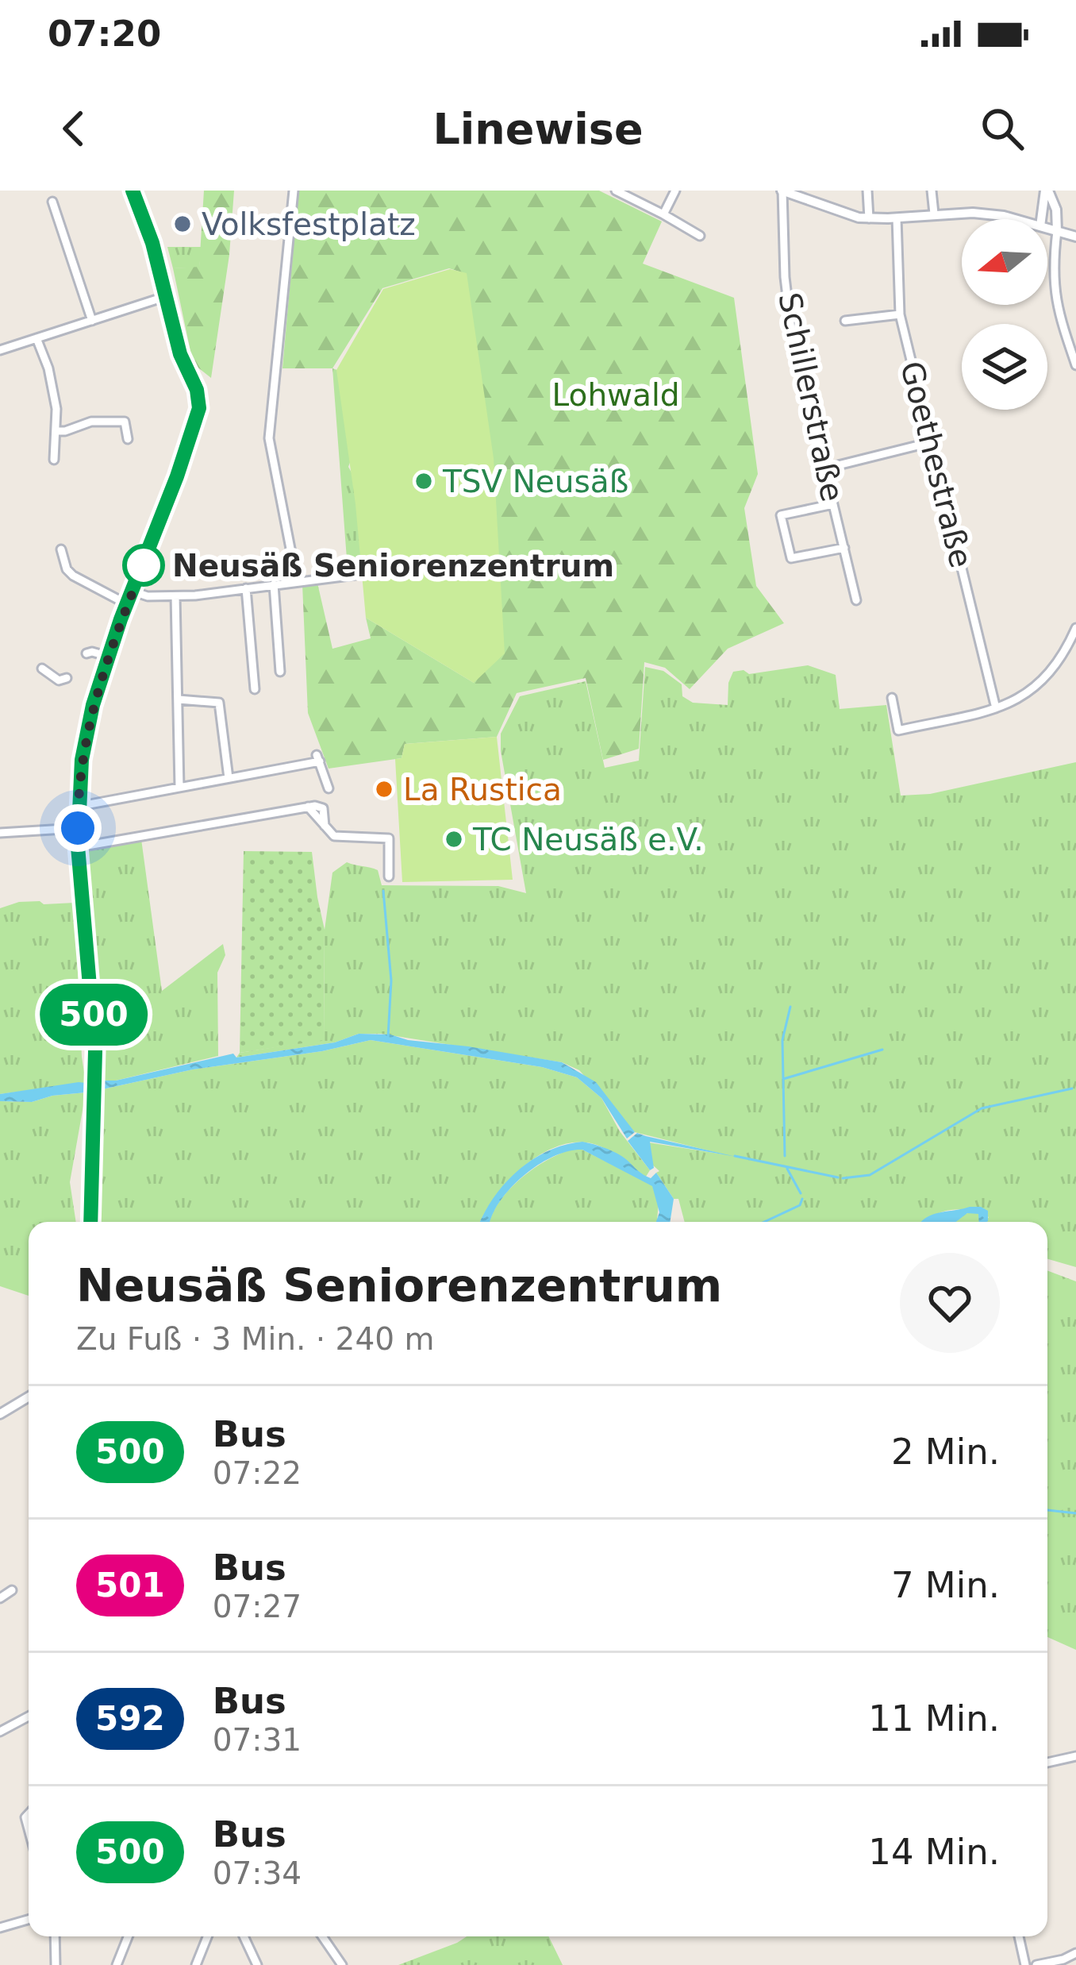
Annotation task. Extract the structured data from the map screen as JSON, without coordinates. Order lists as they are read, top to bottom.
{
  "streets": {
    "street": ["Schillerstraße", "Goethestraße"]
  },
  "parks": ["Lohwald"],
  "places": [
    "Volksfestplatz",
    "TSV Neusäß",
    "Neusäß Seniorenzentrum",
    "La Rustica",
    "TC Neusäß e.V."
  ],
  "lines": ["bus line 500"],
  "north": "left",
  "page": {
    "status": "07:20",
    "header": "Linewise",
    "on_map": "500",
    "heading": ["Neusäß Seniorenzentrum", "Zu Fuß · 3 Min. · 240 m"],
    "list": [
      {
        "mark": "500",
        "name": "Bus",
        "note": "07:22",
        "value": "2 Min."
      },
      {
        "mark": "501",
        "name": "Bus",
        "note": "07:27",
        "value": "7 Min."
      },
      {
        "mark": "592",
        "name": "Bus",
        "note": "07:31",
        "value": "11 Min."
      },
      {
        "mark": "500",
        "name": "Bus",
        "note": "07:34",
        "value": "14 Min."
      }
    ]
  }
}
